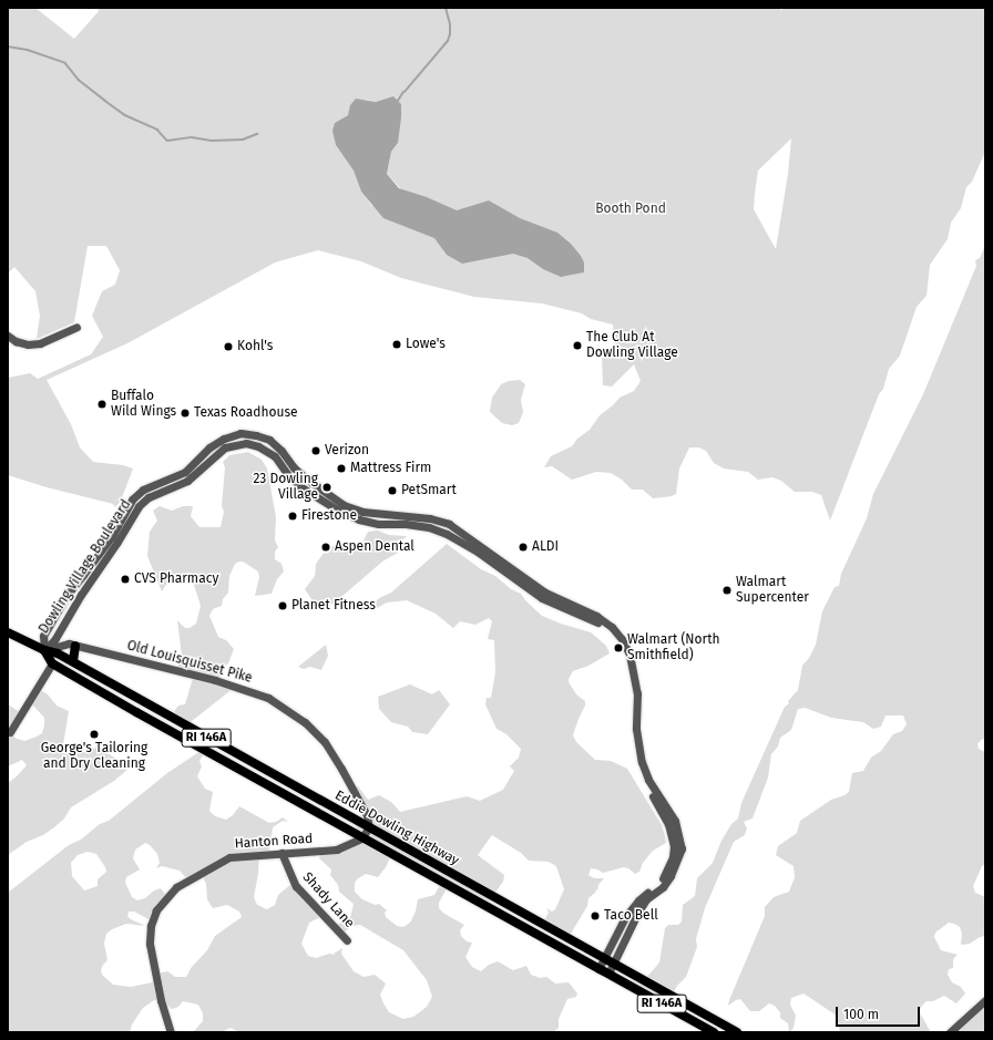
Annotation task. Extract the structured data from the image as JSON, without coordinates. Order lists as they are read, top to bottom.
{
  "streets": {
    "main road": ["RI 146A", "Eddie Dowling Highway"],
    "street": [
      "Dowling Village Boulevard",
      "Old Louisquisset Pike",
      "Hanton Road",
      "Shady Lane"
    ]
  },
  "crossings": [
    ["Dowling Village Boulevard", "Old Louisquisset Pike"],
    ["Dowling Village Boulevard", "Eddie Dowling Highway"],
    ["Old Louisquisset Pike", "Eddie Dowling Highway"],
    ["Eddie Dowling Highway", "Hanton Road"],
    ["Hanton Road", "Shady Lane"]
  ],
  "parks": ["Booth Pond"],
  "places": [
    "Lowe's",
    "The Club At Dowling Village",
    "Kohl's",
    "Buffalo Wild Wings",
    "Texas Roadhouse",
    "Verizon",
    "Mattress Firm",
    "23 Dowling Village",
    "PetSmart",
    "Firestone",
    "Aspen Dental",
    "ALDI",
    "CVS Pharmacy",
    "Walmart Supercenter",
    "Planet Fitness",
    "Walmart (North Smithfield)",
    "George's Tailoring and Dry Cleaning",
    "Taco Bell"
  ],
  "scale_bar": "100 m"
}
